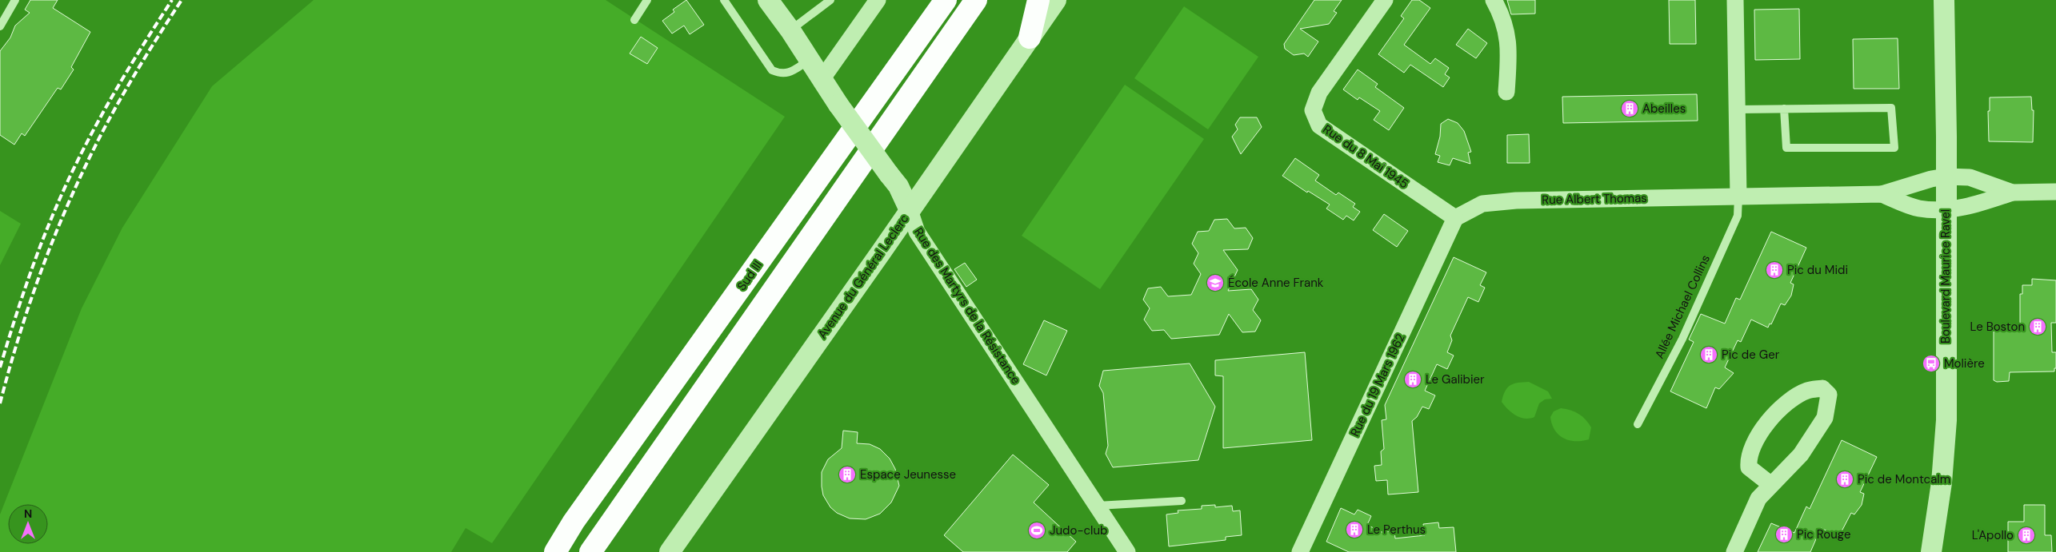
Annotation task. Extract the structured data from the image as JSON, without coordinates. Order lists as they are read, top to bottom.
{
  "streets": {
    "highway": ["Sud III"],
    "street": [
      "Rue du 8 Mai 1945",
      "Rue Albert Thomas",
      "Avenue du Général Leclerc",
      "Boulevard Maurice Ravel",
      "Rue des Martyrs de la Résistance",
      "Rue du 19 Mars 1962"
    ],
    "lane": ["Allée Michael Collins"]
  },
  "crossings": [
    ["Rue du 8 Mai 1945", "Rue Albert Thomas"],
    ["Rue du 8 Mai 1945", "Rue du 19 Mars 1962"],
    ["Rue Albert Thomas", "Boulevard Maurice Ravel"],
    ["Rue Albert Thomas", "Allée Michael Collins"],
    ["Rue Albert Thomas", "Rue du 19 Mars 1962"],
    ["Avenue du Général Leclerc", "Rue des Martyrs de la Résistance"]
  ],
  "places": {
    "building": [
      "Abeilles",
      "Pic du Midi",
      "Le Boston",
      "Pic de Ger",
      "Le Galibier",
      "Espace Jeunesse",
      "Pic de Montcalm",
      "Le Perthus",
      "Pic Rouge",
      "L'Apollo"
    ],
    "school or university": ["École Anne Frank"],
    "bus stop": ["Molière"],
    "sports": ["Judo-club"]
  },
  "north": "top"
}
